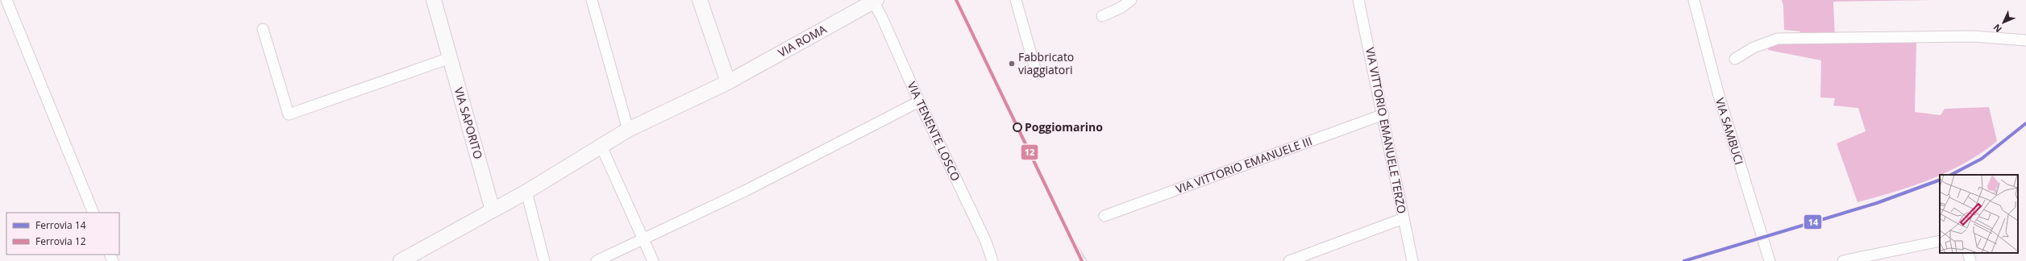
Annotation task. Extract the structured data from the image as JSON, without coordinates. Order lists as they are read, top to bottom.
{
  "streets": {
    "street": [
      "VIA ROMA",
      "VIA SAPORITO",
      "VIA VITTORIO EMANUELE TERZO",
      "VIA TENENTE LOSCO",
      "VIA SAMBUCI",
      "VIA VITTORIO EMANUELE III"
    ]
  },
  "crossings": [
    ["VIA ROMA", "VIA TENENTE LOSCO"],
    ["VIA VITTORIO EMANUELE TERZO", "VIA VITTORIO EMANUELE III"]
  ],
  "places": ["Fabbricato viaggiatori", "Poggiomarino"],
  "lines": ["rail line 12", "rail line 14"],
  "legend": ["Ferrovia 14", "Ferrovia 12"],
  "north": "bottom left"
}
